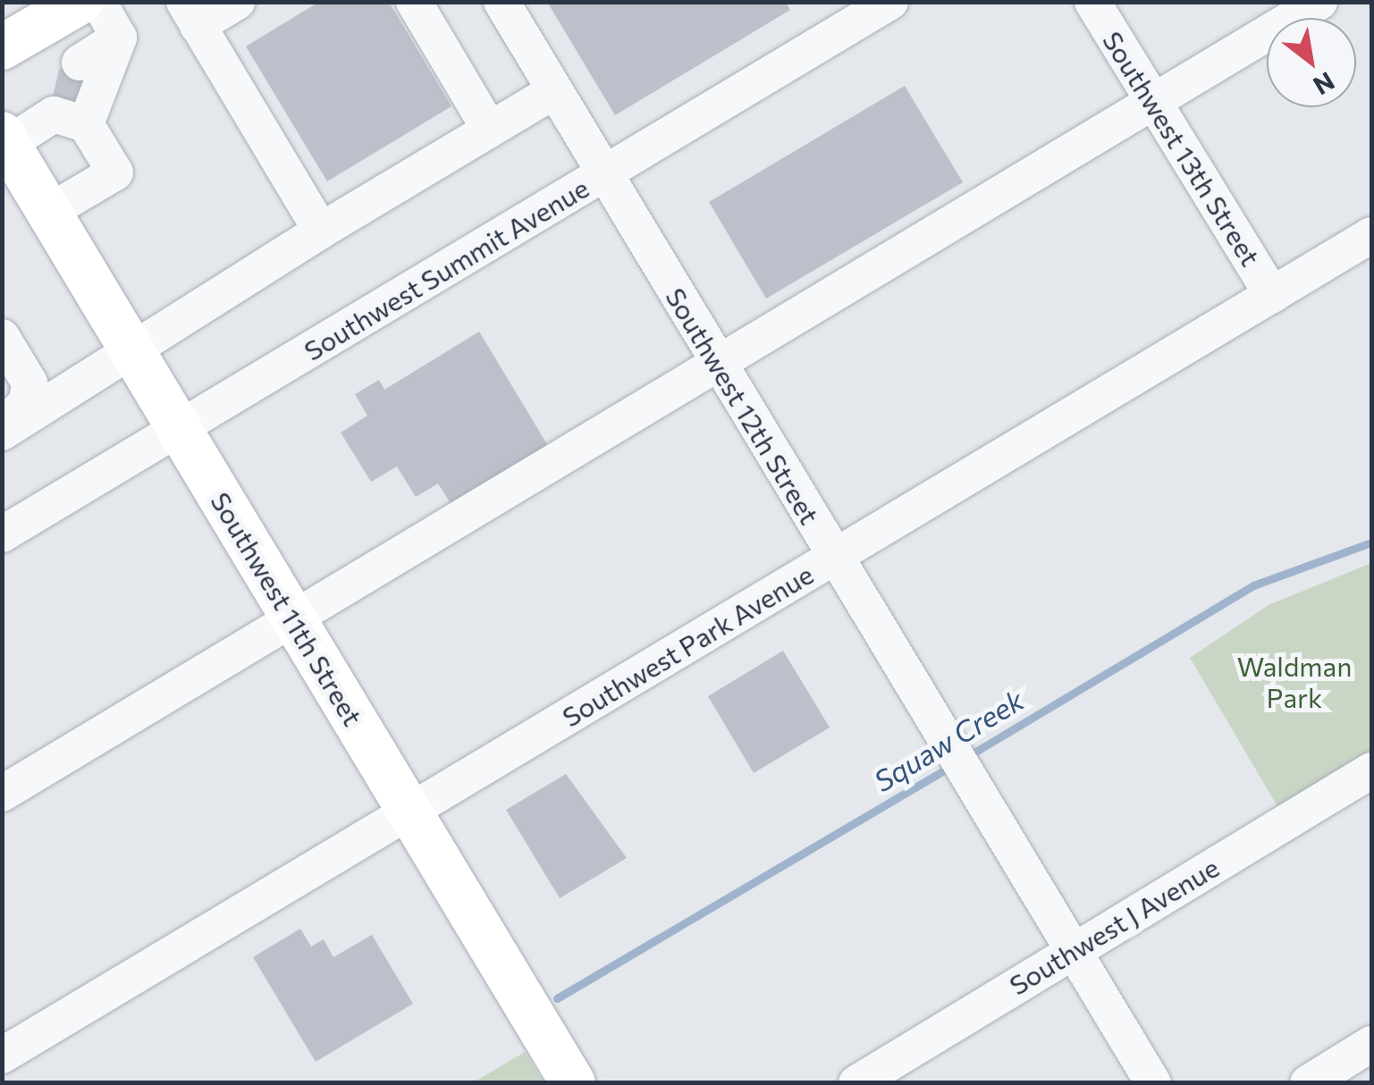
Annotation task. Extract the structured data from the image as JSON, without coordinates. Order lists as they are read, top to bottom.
{
  "streets": {
    "main road": ["Southwest 11th Street"],
    "street": [
      "Southwest 13th Street",
      "Southwest Summit Avenue",
      "Southwest 12th Street",
      "Southwest Park Avenue",
      "Southwest J Avenue"
    ]
  },
  "crossings": [
    ["Southwest 13th Street", "Southwest Park Avenue"],
    ["Southwest Summit Avenue", "Southwest 12th Street"],
    ["Southwest Summit Avenue", "Southwest 11th Street"],
    ["Southwest 12th Street", "Southwest Park Avenue"],
    ["Southwest 12th Street", "Southwest J Avenue"],
    ["Southwest 11th Street", "Southwest Park Avenue"]
  ],
  "water": ["Squaw Creek"],
  "parks": ["Waldman Park"],
  "north": "bottom right"
}
